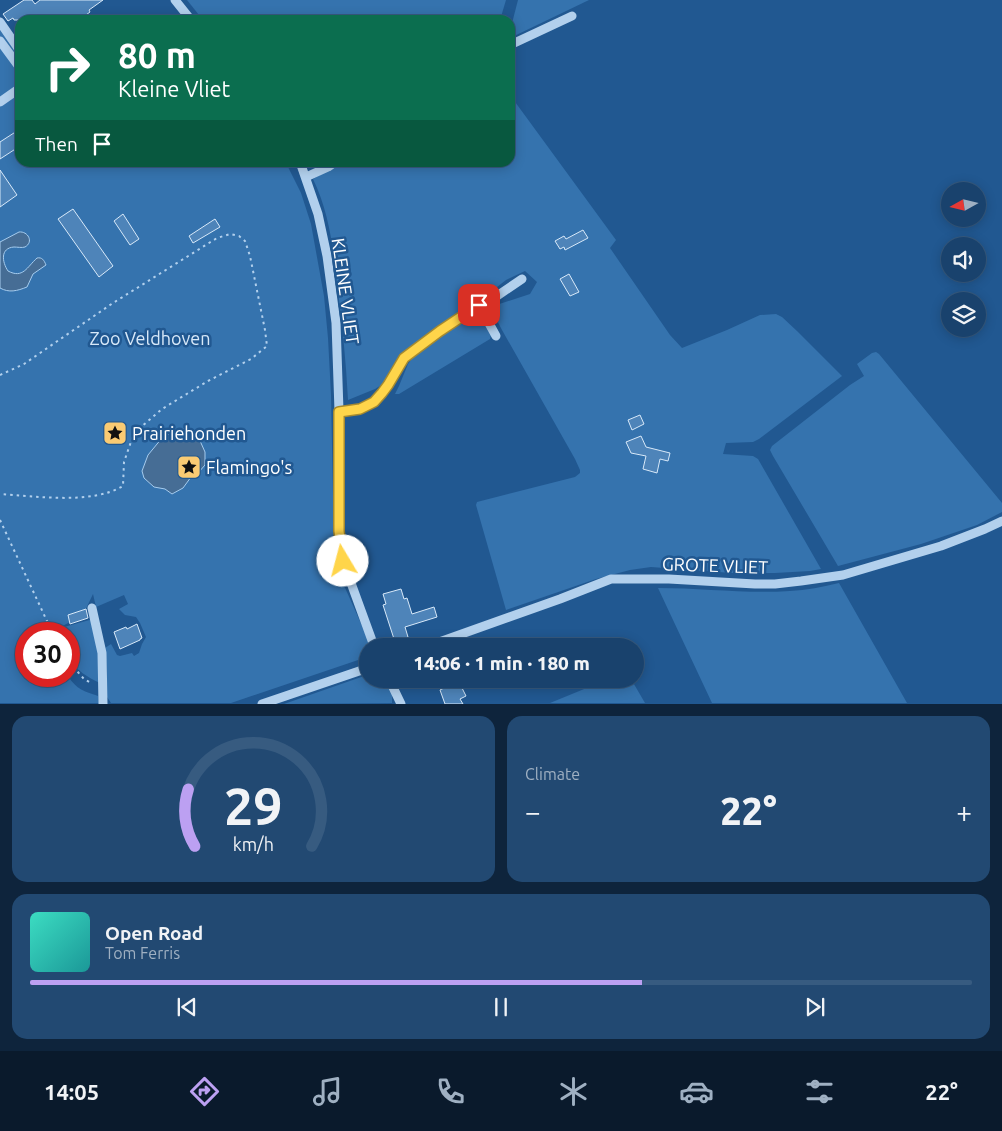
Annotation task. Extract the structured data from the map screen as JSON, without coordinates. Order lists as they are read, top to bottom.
{
  "streets": {
    "street": ["KLEINE VLIET", "GROTE VLIET"]
  },
  "parks": ["Zoo Veldhoven"],
  "places": {
    "place": ["Prairiehonden", "Flamingo's"]
  },
  "north": "left",
  "page": {
    "turn": ["80 m", "Kleine Vliet"],
    "then": "Then",
    "limit": "30",
    "trip": "14:06 · 1 min · 180 m",
    "tile": "Climate",
    "heat": ["−", "22°", "+"],
    "song": ["Open Road", "Tom Ferris"],
    "tabs": ["14:05", "22°"],
    "gauge": ["29", "km/h"]
  }
}
